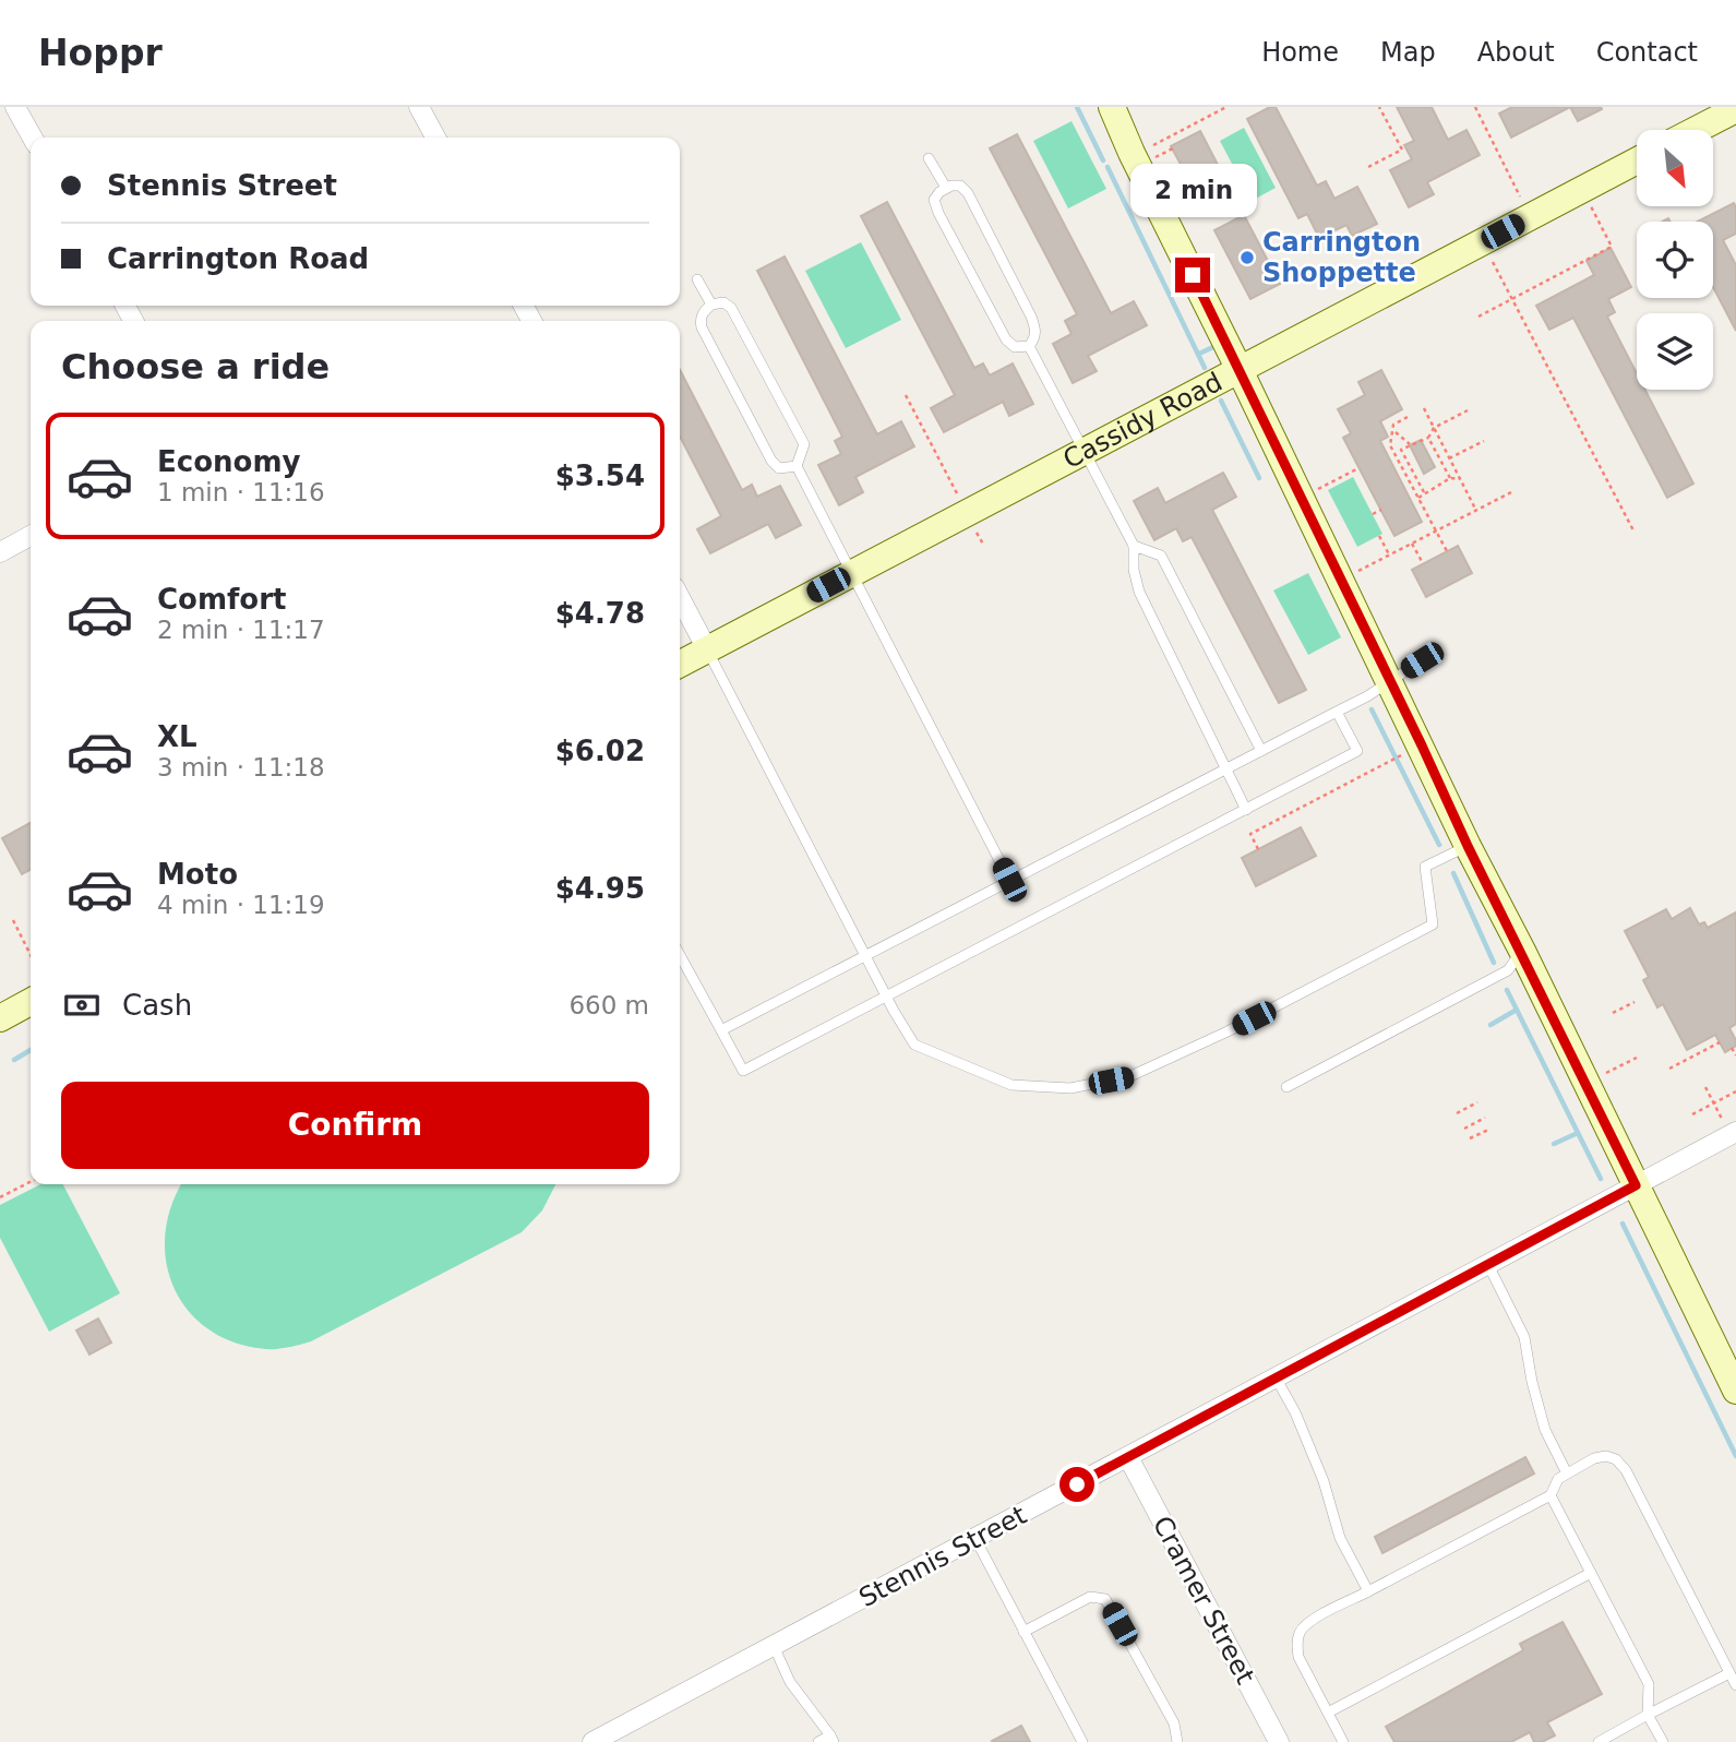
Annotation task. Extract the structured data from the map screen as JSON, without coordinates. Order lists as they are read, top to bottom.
{
  "streets": {
    "street": ["Cassidy Road", "Stennis Street", "Cramer Street"]
  },
  "crossings": [
    ["Stennis Street", "Cramer Street"]
  ],
  "places": ["Carrington Shoppette"],
  "north": "bottom right",
  "page": {
    "header": "Hoppr",
    "nav": [
      "Home",
      "Map",
      "About",
      "Contact"
    ],
    "banner": ["Stennis Street", "Carrington Road"],
    "bubble": "2 min",
    "heading": "Choose a ride",
    "list": [
      {
        "name": "Economy",
        "note": "1 min · 11:16",
        "value": "$3.54"
      },
      {
        "name": "Comfort",
        "note": "2 min · 11:17",
        "value": "$4.78"
      },
      {
        "name": "XL",
        "note": "3 min · 11:18",
        "value": "$6.02"
      },
      {
        "name": "Moto",
        "note": "4 min · 11:19",
        "value": "$4.95"
      }
    ],
    "pay": ["Cash", "660 m"],
    "buttons": "Confirm"
  }
}
